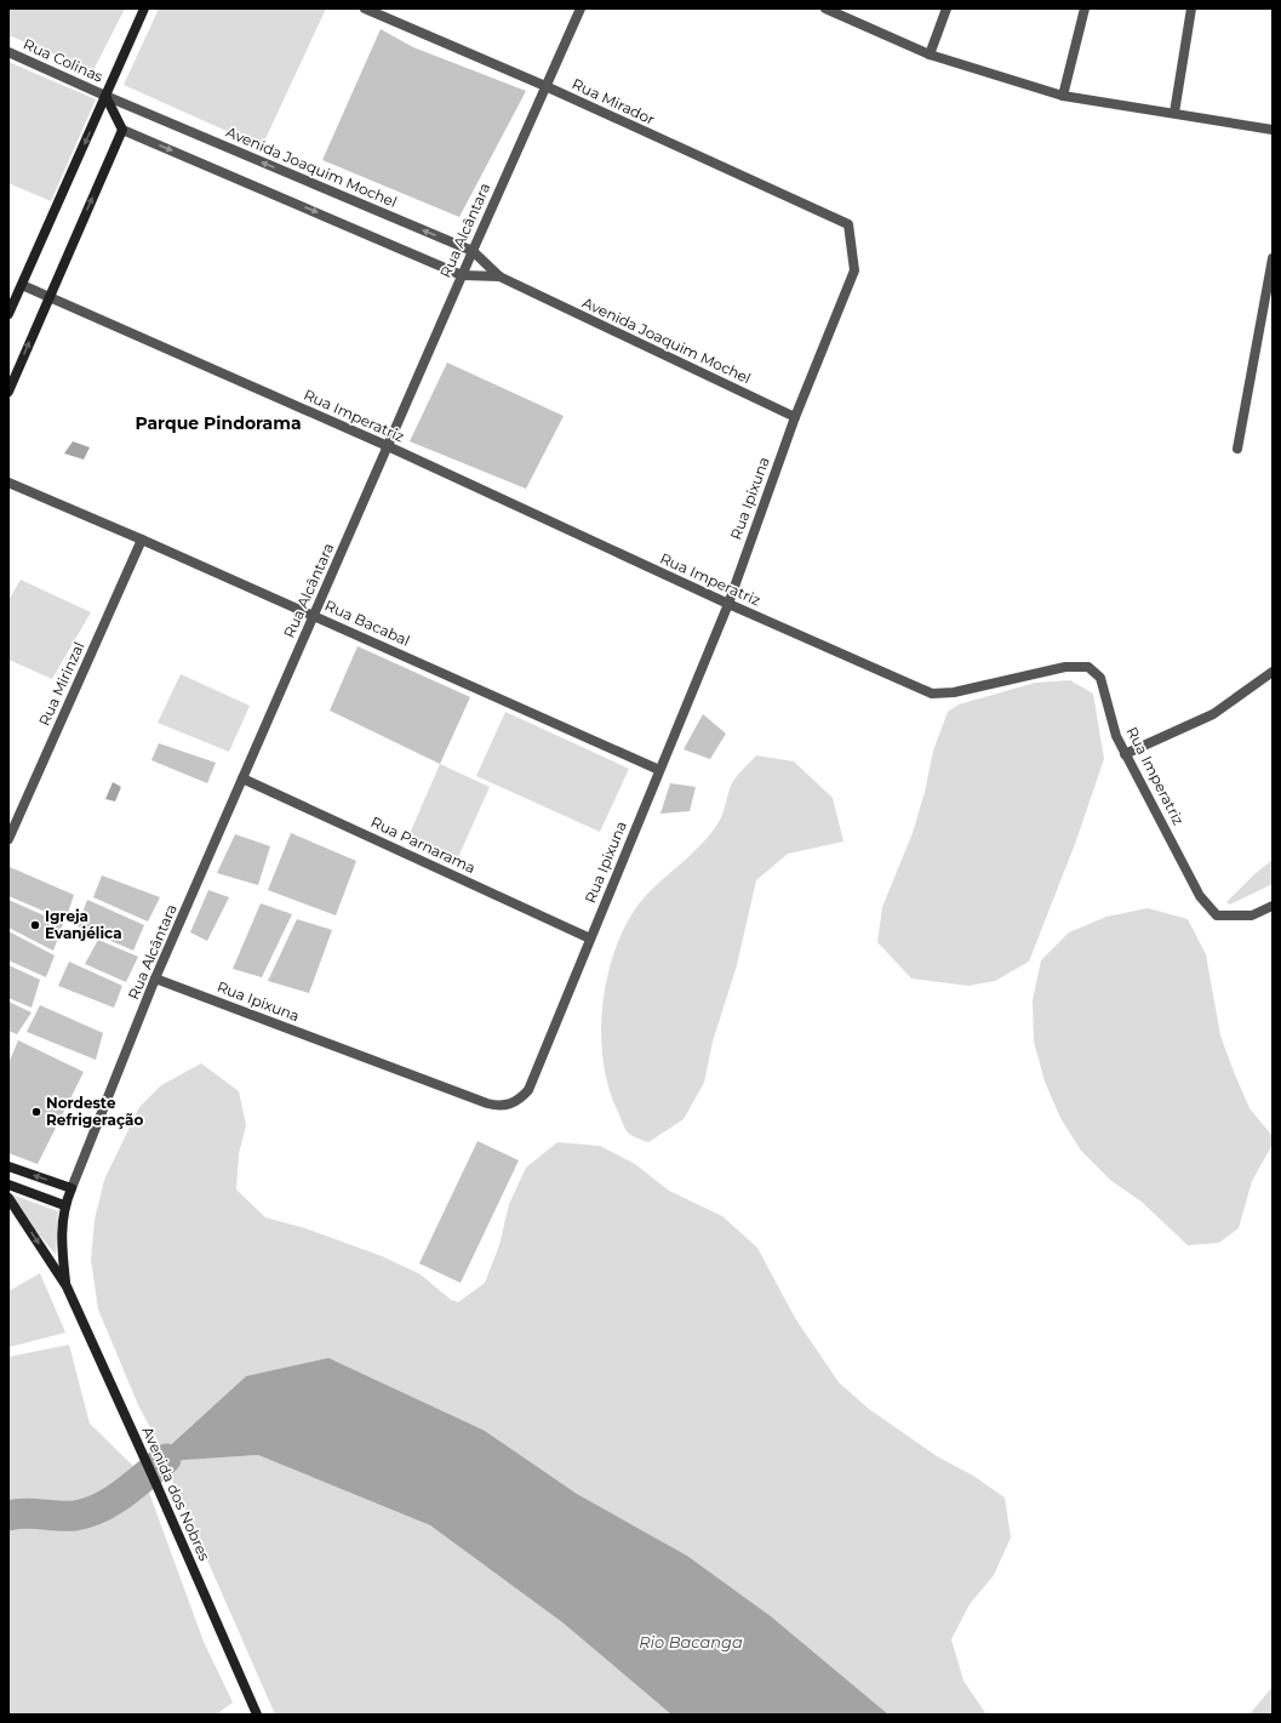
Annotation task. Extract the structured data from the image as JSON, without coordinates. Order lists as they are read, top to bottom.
{
  "streets": {
    "main road": ["Avenida dos Nobres"],
    "street": [
      "Rua Colinas",
      "Rua Mirador",
      "Avenida Joaquim Mochel",
      "Rua Alcântara",
      "Rua Imperatriz",
      "Rua Ipixuna",
      "Rua Bacabal",
      "Rua Mirinzal",
      "Rua Parnarama"
    ]
  },
  "crossings": [
    ["Rua Colinas", "Avenida Joaquim Mochel"],
    ["Rua Mirador", "Rua Alcântara"],
    ["Rua Mirador", "Rua Ipixuna"],
    ["Avenida Joaquim Mochel", "Rua Alcântara"],
    ["Avenida Joaquim Mochel", "Rua Ipixuna"],
    ["Rua Alcântara", "Rua Imperatriz"],
    ["Rua Alcântara", "Rua Ipixuna"],
    ["Rua Alcântara", "Rua Bacabal"],
    ["Rua Alcântara", "Rua Parnarama"],
    ["Rua Alcântara", "Avenida dos Nobres"],
    ["Rua Imperatriz", "Rua Ipixuna"],
    ["Rua Ipixuna", "Rua Bacabal"],
    ["Rua Ipixuna", "Rua Parnarama"],
    ["Rua Bacabal", "Rua Mirinzal"]
  ],
  "districts": ["Parque Pindorama"],
  "water": ["Rio Bacanga"],
  "places": ["Igreja Evanjélica", "Nordeste Refrigeração"]
}
